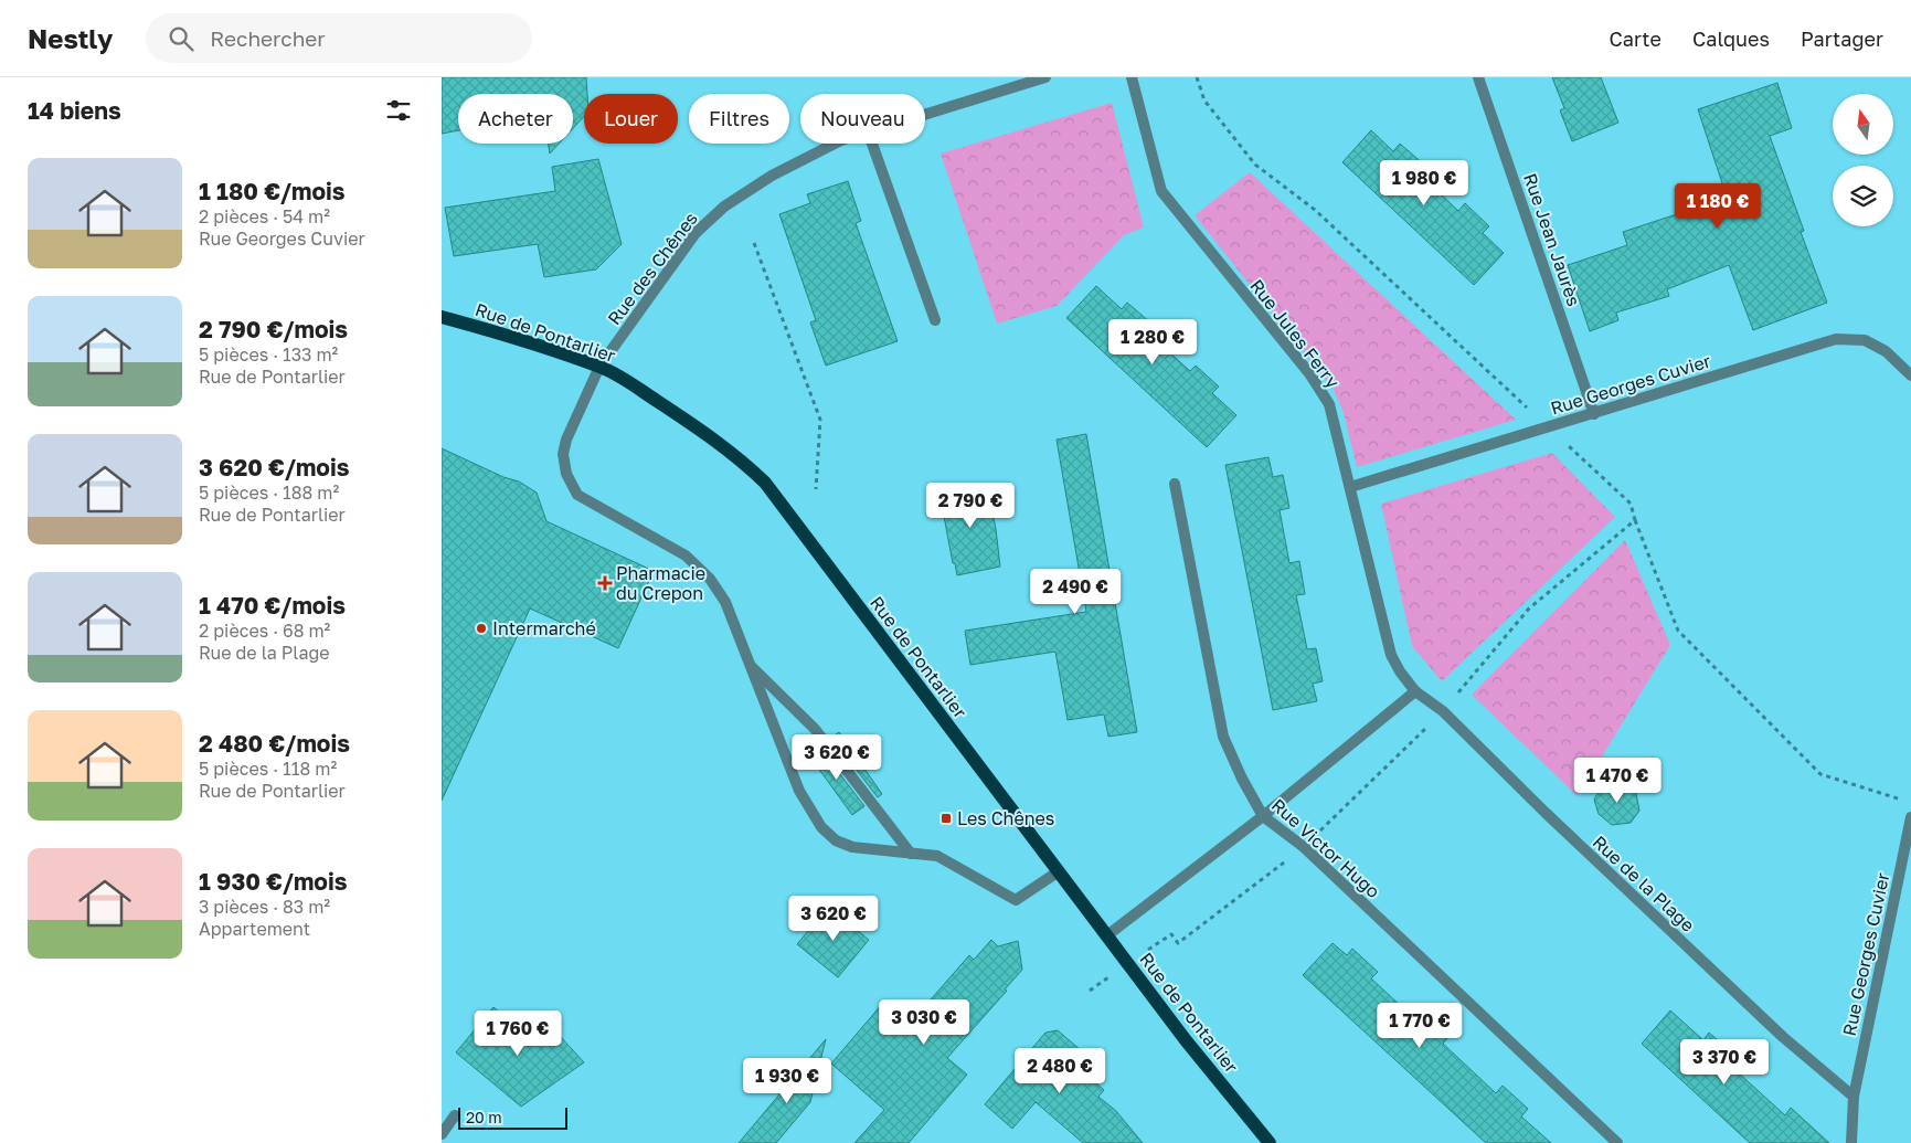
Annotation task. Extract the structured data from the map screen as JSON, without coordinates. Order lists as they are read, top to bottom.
{
  "streets": {
    "main road": ["Rue de Pontarlier"],
    "street": [
      "Rue Jean Jaurès",
      "Rue des Chênes",
      "Rue Jules Ferry",
      "Rue Georges Cuvier",
      "Rue Victor Hugo",
      "Rue de la Plage"
    ]
  },
  "crossings": [
    ["Rue Jean Jaurès", "Rue Georges Cuvier"],
    ["Rue des Chênes", "Rue de Pontarlier"],
    ["Rue Jules Ferry", "Rue Georges Cuvier"],
    ["Rue Jules Ferry", "Rue de la Plage"],
    ["Rue Georges Cuvier", "Rue de la Plage"]
  ],
  "places": {
    "health": ["Pharmacie du Crepon"],
    "other": ["Intermarché"],
    "transit": ["Les Chênes"]
  },
  "scale_bar": "20 m",
  "north": "top",
  "page": {
    "header": "Nestly",
    "search": "Rechercher",
    "nav": ["Carte", "Calques", "Partager"],
    "heading": "14 biens",
    "chip": [
      "Acheter",
      "Louer",
      "Filtres",
      "Nouveau"
    ],
    "list": [
      {
        "name": "1 180 €/mois",
        "note": "2 pièces · 54 m² · Rue Georges Cuvier"
      },
      {
        "name": "2 790 €/mois",
        "note": "5 pièces · 133 m² · Rue de Pontarlier"
      },
      {
        "name": "3 620 €/mois",
        "note": "5 pièces · 188 m² · Rue de Pontarlier"
      },
      {
        "name": "1 470 €/mois",
        "note": "2 pièces · 68 m² · Rue de la Plage"
      },
      {
        "name": "2 480 €/mois",
        "note": "5 pièces · 118 m² · Rue de Pontarlier"
      },
      {
        "name": "1 930 €/mois",
        "note": "3 pièces · 83 m² · Appartement"
      }
    ],
    "price": [
      "1 980 €",
      "1 180 €",
      "1 280 €",
      "2 790 €",
      "2 490 €",
      "3 620 €",
      "1 470 €",
      "3 620 €",
      "3 030 €",
      "1 770 €",
      "1 760 €",
      "3 370 €",
      "2 480 €",
      "1 930 €"
    ],
    "scale": "20 m"
  }
}
